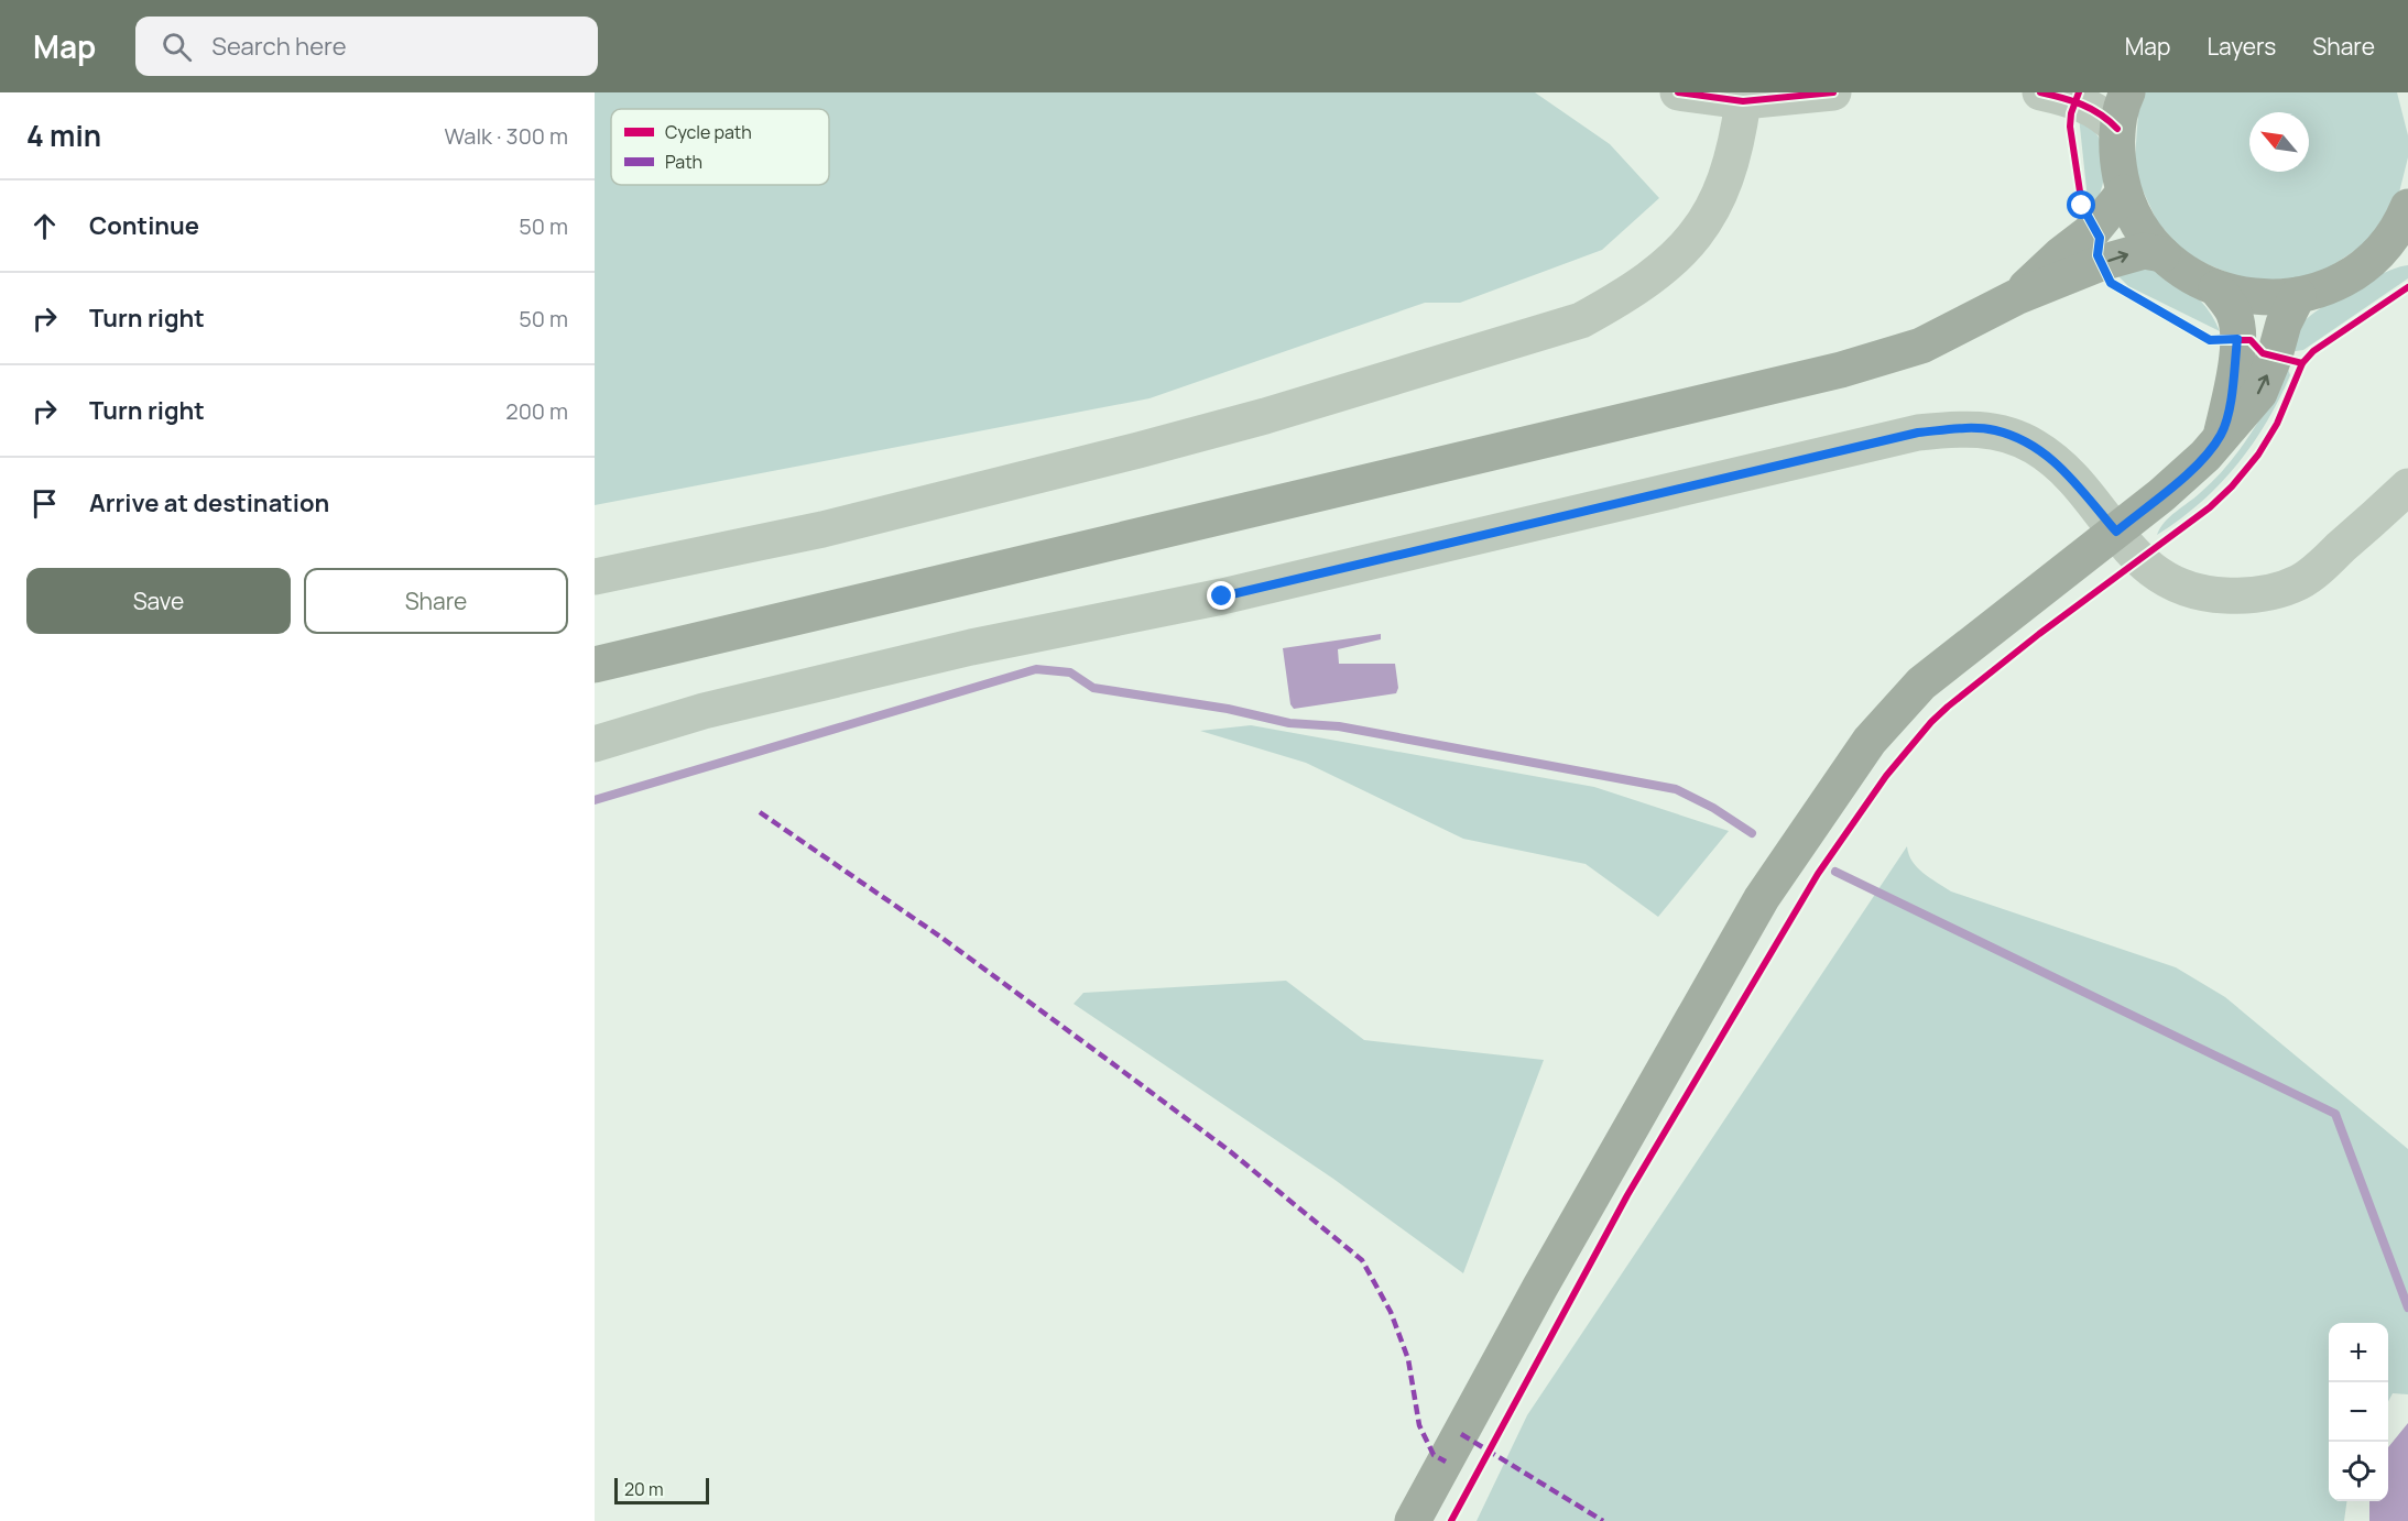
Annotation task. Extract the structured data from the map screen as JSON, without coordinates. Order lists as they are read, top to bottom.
{
  "legend": ["Cycle path", "Path"],
  "scale_bar": "20 m",
  "north": "top left",
  "page": {
    "header": "Map",
    "search": "Search here",
    "nav": ["Map", "Layers", "Share"],
    "heading": ["4 min", "Walk · 300 m"],
    "list": [
      ["Continue", "50 m"],
      ["Turn right", "50 m"],
      ["Turn right", "200 m"],
      "Arrive at destination"
    ],
    "buttons": ["Save", "Share"],
    "map_buttons": ["+", "−"],
    "scale": "20 m"
  }
}
